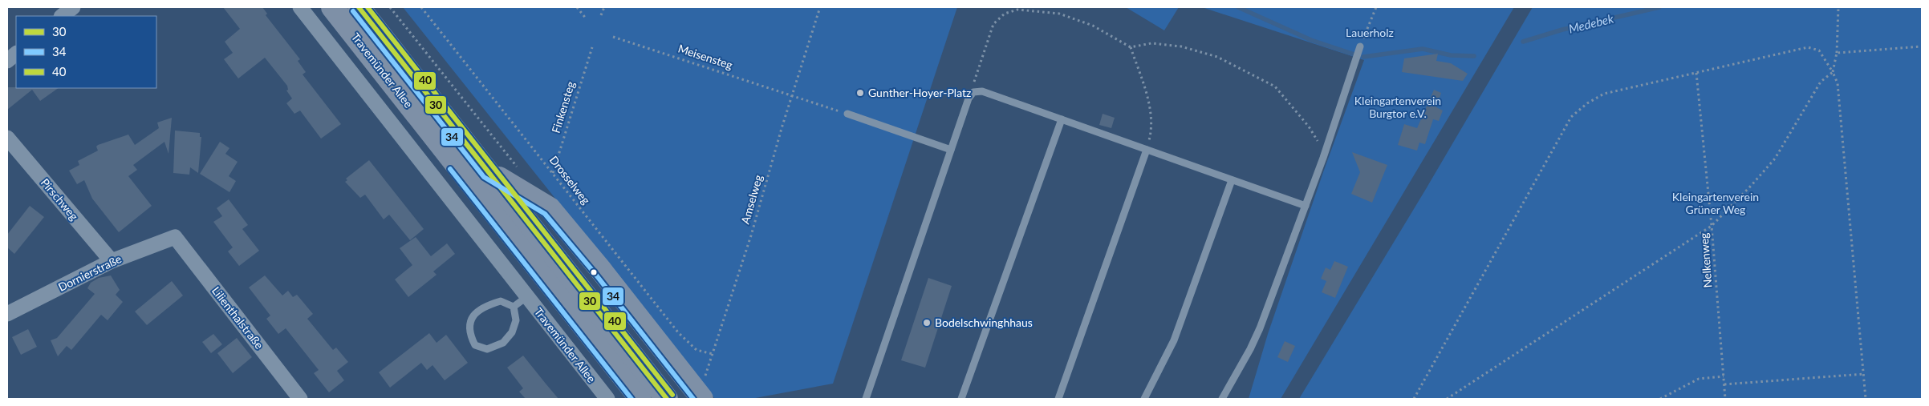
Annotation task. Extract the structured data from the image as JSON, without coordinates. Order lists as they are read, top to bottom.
{
  "streets": {
    "highway": ["Travemünder Allee"],
    "street": ["Pirschweg", "Dornierstraße", "Lilienthalstraße"],
    "path": [
      "Meisensteg",
      "Finkensteg",
      "Drosselweg",
      "Amselweg",
      "Nelkenweg"
    ]
  },
  "crossings": [
    ["Meisensteg", "Amselweg"],
    ["Finkensteg", "Drosselweg"],
    ["Drosselweg", "Amselweg"],
    ["Pirschweg", "Dornierstraße"],
    ["Dornierstraße", "Lilienthalstraße"]
  ],
  "water": ["Medebek"],
  "parks": ["Lauerholz", "Kleingartenverein Burgtor e.V.", "Kleingartenverein Grüner Weg"],
  "places": ["Gunther-Hoyer-Platz", "Bodelschwinghhaus"],
  "lines": ["transit line 30", "transit line 40", "transit line 34"],
  "legend": ["30", "34", "40"]
}
